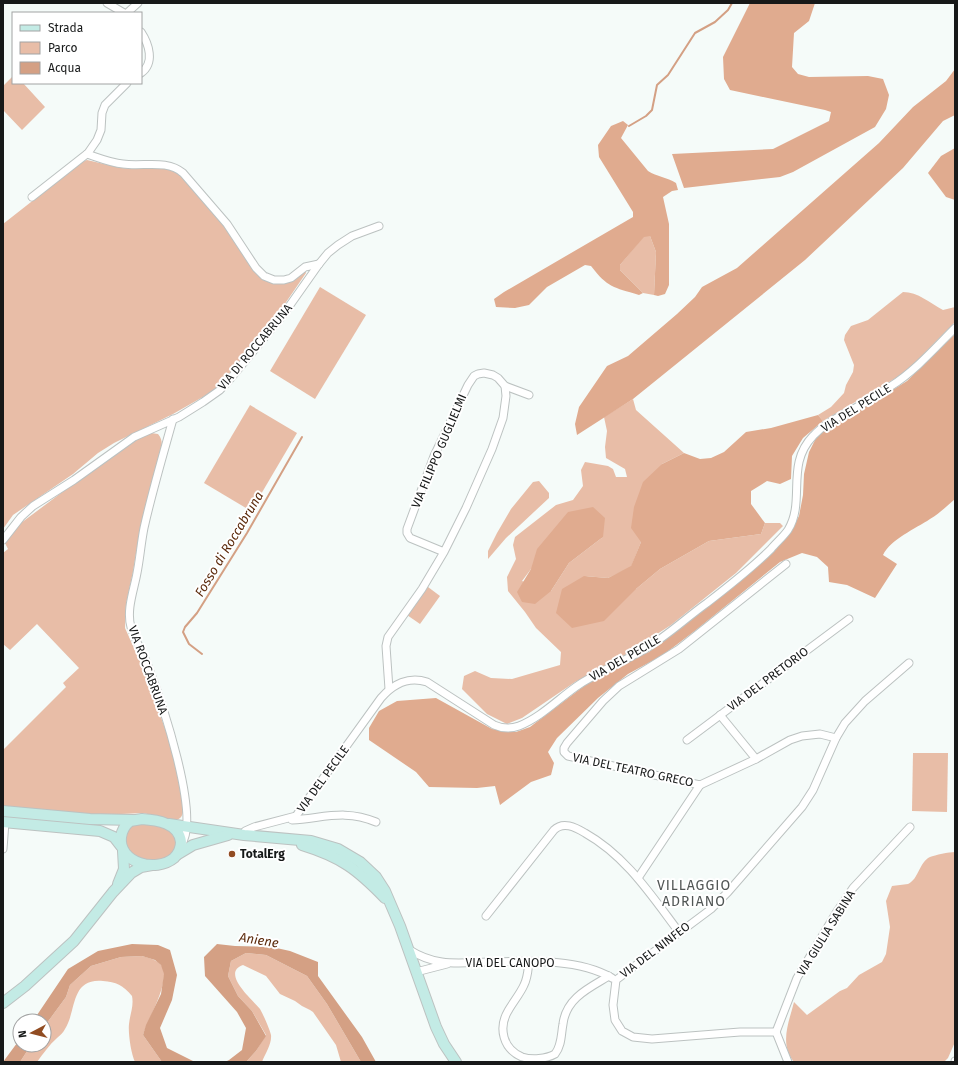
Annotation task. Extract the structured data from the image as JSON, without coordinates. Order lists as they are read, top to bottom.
{
  "streets": {
    "street": [
      "VIA DI ROCCABRUNA",
      "VIA DEL PECILE",
      "VIA FILIPPO GUGLIELMI",
      "VIA ROCCABRUNA",
      "VIA DEL PRETORIO",
      "VIA DEL TEATRO GRECO",
      "VIA GIULIA SABINA",
      "VIA DEL NINFEO",
      "VIA DEL CANOPO"
    ]
  },
  "crossings": [
    ["VIA DI ROCCABRUNA", "VIA ROCCABRUNA"],
    ["VIA DEL PECILE", "VIA DEL TEATRO GRECO"],
    ["VIA DEL TEATRO GRECO", "VIA DEL NINFEO"],
    ["VIA GIULIA SABINA", "VIA DEL NINFEO"],
    ["VIA DEL NINFEO", "VIA DEL CANOPO"]
  ],
  "districts": ["VILLAGGIO ADRIANO"],
  "water": ["Fosso di Roccabruna", "Aniene"],
  "places": ["TotalErg"],
  "legend": ["Strada", "Parco", "Acqua"],
  "north": "left"
}
